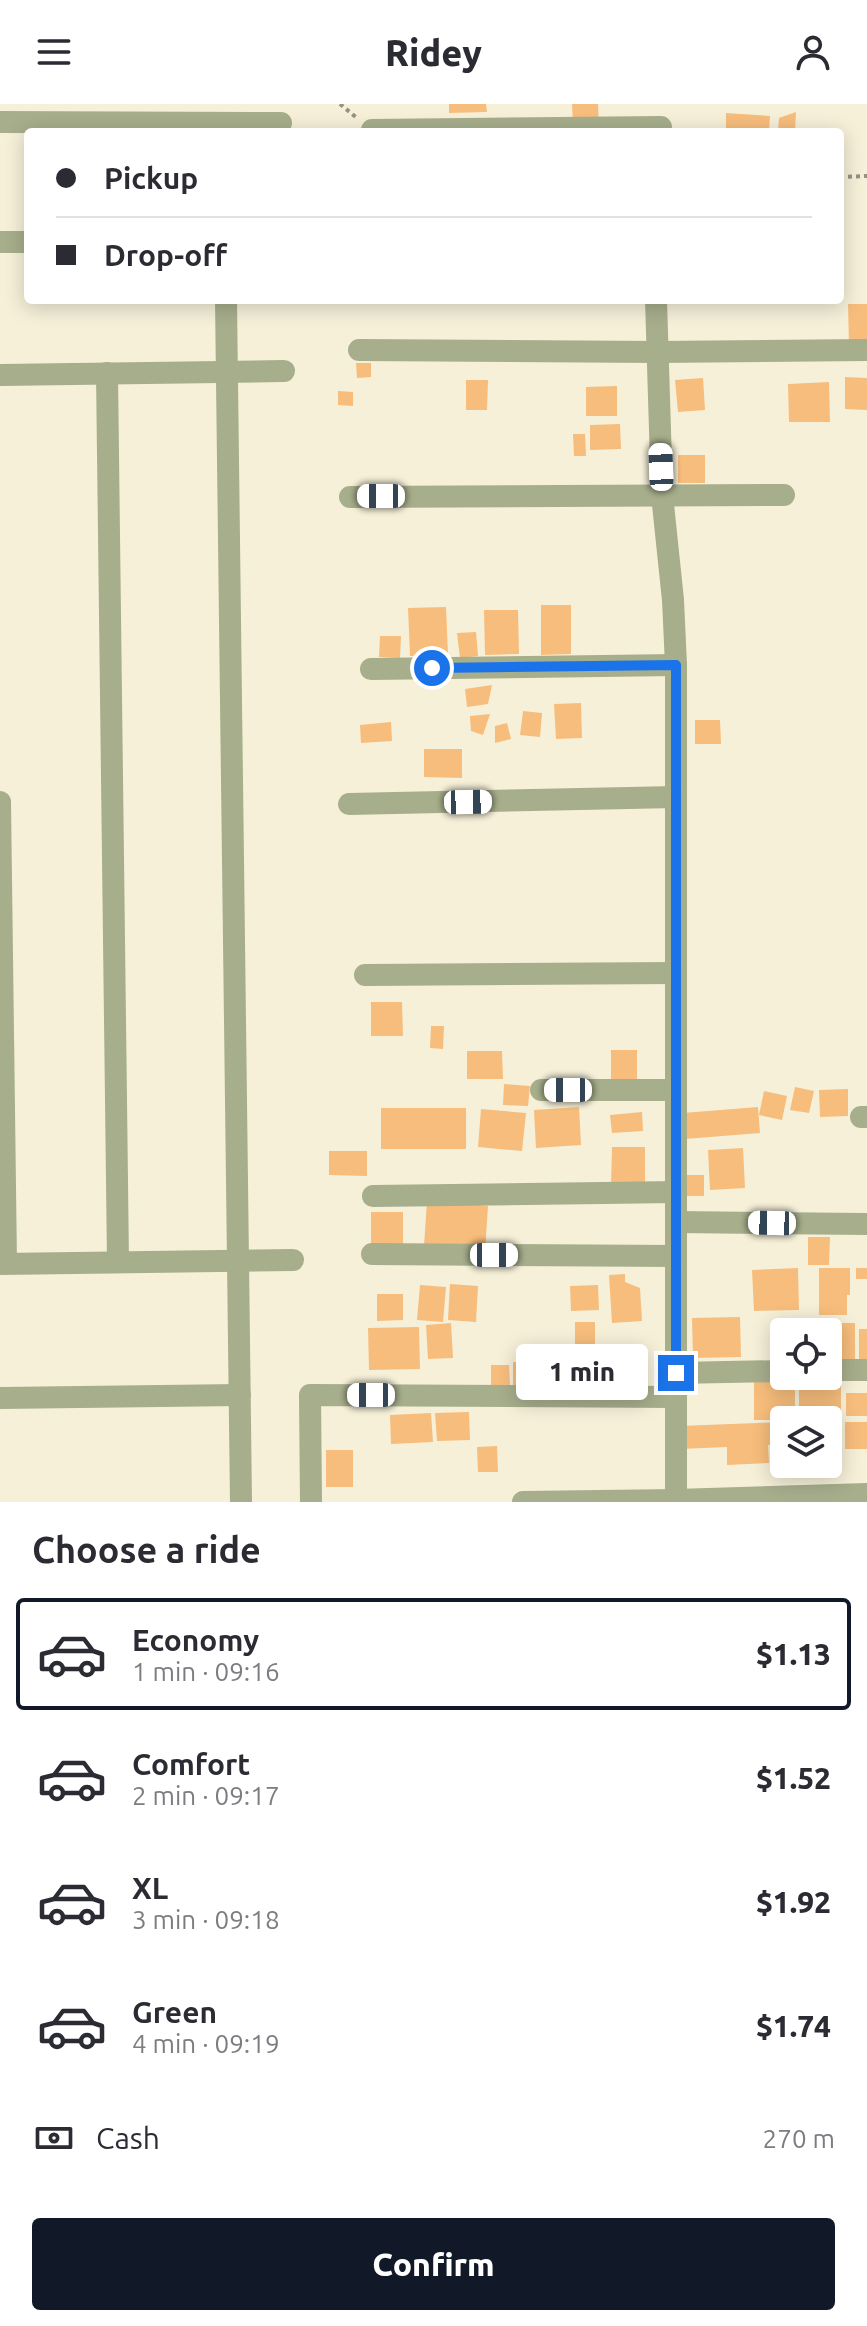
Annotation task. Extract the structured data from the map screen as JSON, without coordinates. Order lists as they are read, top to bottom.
{
  "page": {
    "header": "Ridey",
    "banner": ["Pickup", "Drop-off"],
    "bubble": "1 min",
    "heading": "Choose a ride",
    "list": [
      {
        "name": "Economy",
        "note": "1 min · 09:16",
        "value": "$1.13"
      },
      {
        "name": "Comfort",
        "note": "2 min · 09:17",
        "value": "$1.52"
      },
      {
        "name": "XL",
        "note": "3 min · 09:18",
        "value": "$1.92"
      },
      {
        "name": "Green",
        "note": "4 min · 09:19",
        "value": "$1.74"
      }
    ],
    "pay": ["Cash", "270 m"],
    "buttons": "Confirm"
  }
}
